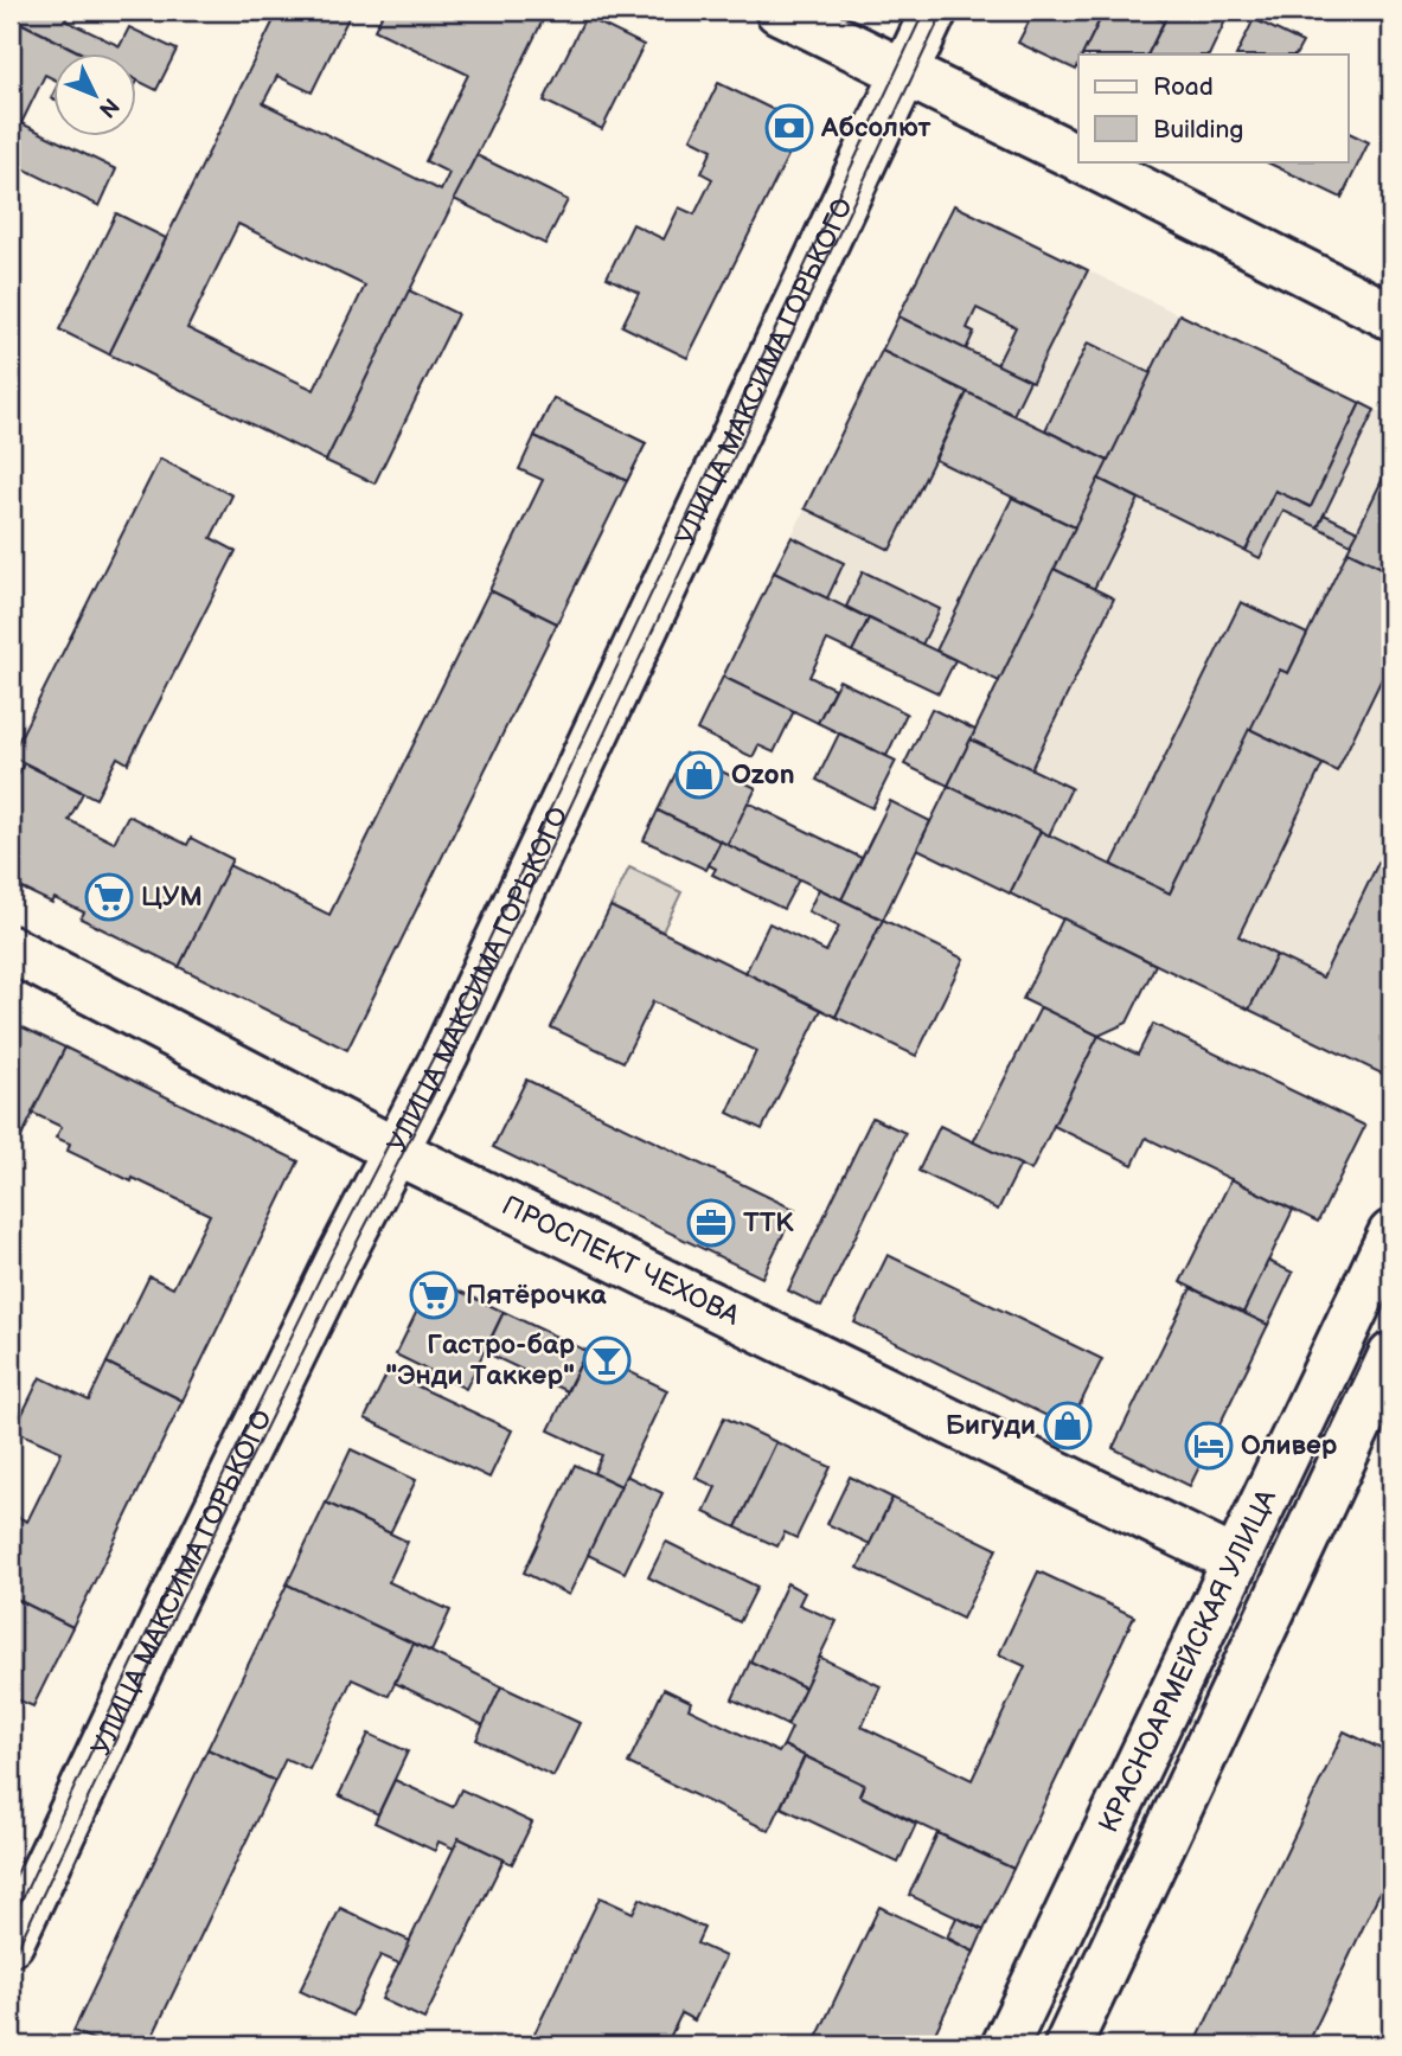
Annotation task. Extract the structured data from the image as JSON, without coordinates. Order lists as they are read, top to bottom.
{
  "streets": {
    "main road": ["УЛИЦА МАКСИМА ГОРЬКОГО", "ПРОСПЕКТ ЧЕХОВА", "КРАСНОАРМЕЙСКАЯ УЛИЦА"]
  },
  "crossings": [
    ["УЛИЦА МАКСИМА ГОРЬКОГО", "ПРОСПЕКТ ЧЕХОВА"],
    ["ПРОСПЕКТ ЧЕХОВА", "КРАСНОАРМЕЙСКАЯ УЛИЦА"]
  ],
  "places": {
    "bank": ["Абсолют"],
    "shop": ["Ozon", "Бигуди"],
    "supermarket": ["ЦУМ", "Пятёрочка"],
    "office": ["ТТК"],
    "bar": ["Гастро-бар \"Энди Таккер\""],
    "hotel": ["Оливер"]
  },
  "legend": ["Road", "Building"],
  "north": "bottom right"
}
